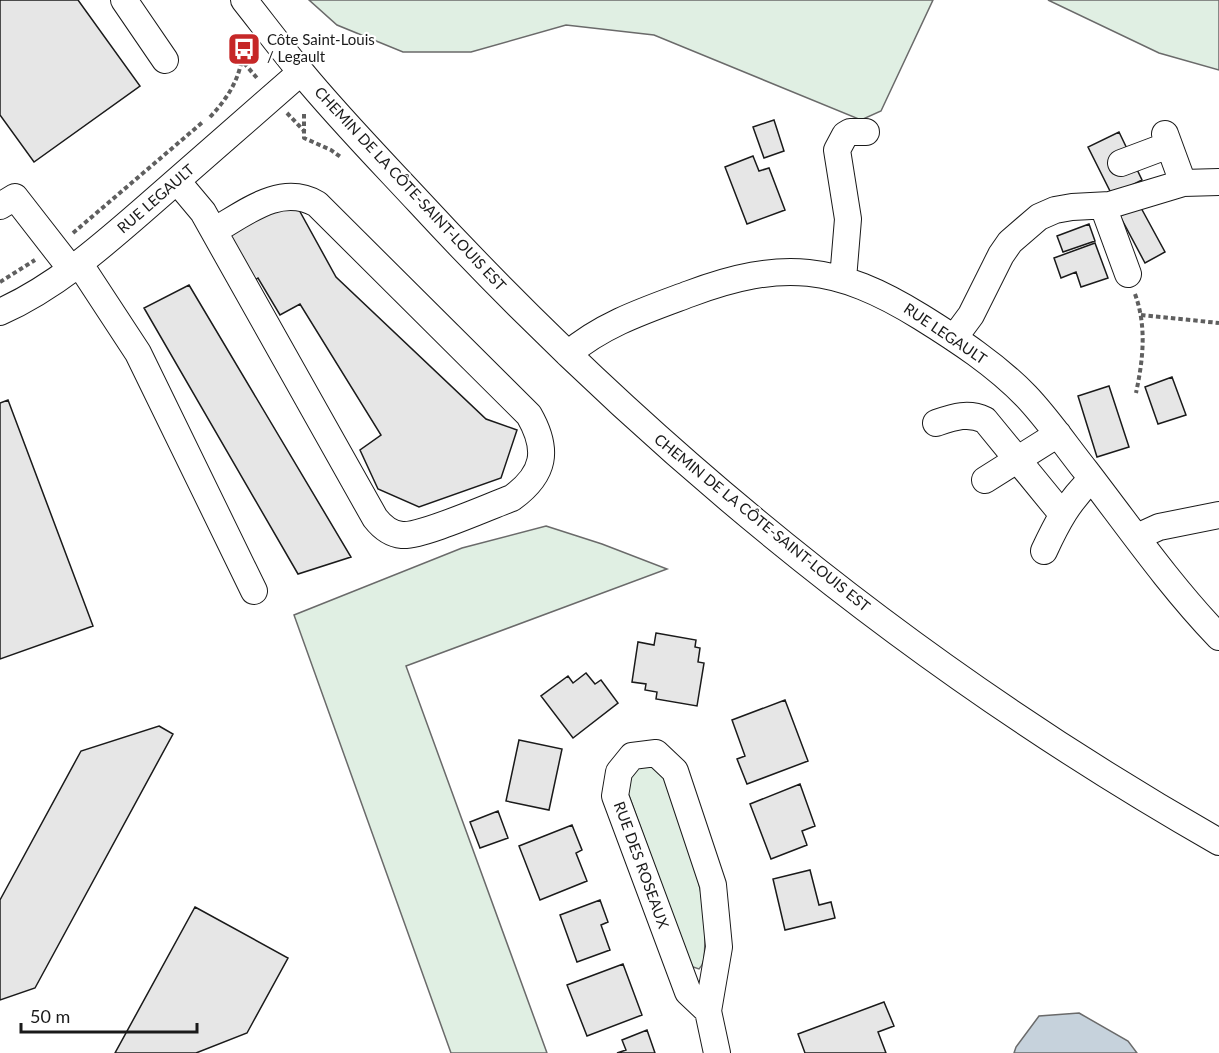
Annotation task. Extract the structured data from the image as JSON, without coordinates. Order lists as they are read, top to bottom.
{
  "streets": {
    "street": ["CHEMIN DE LA CÔTE-SAINT-LOUIS EST", "RUE LEGAULT", "RUE DES ROSEAUX"]
  },
  "crossings": [
    ["CHEMIN DE LA CÔTE-SAINT-LOUIS EST", "RUE LEGAULT"]
  ],
  "places": {
    "bus stop": ["Côte Saint-Louis / Legault"]
  },
  "scale_bar": "50 m"
}
